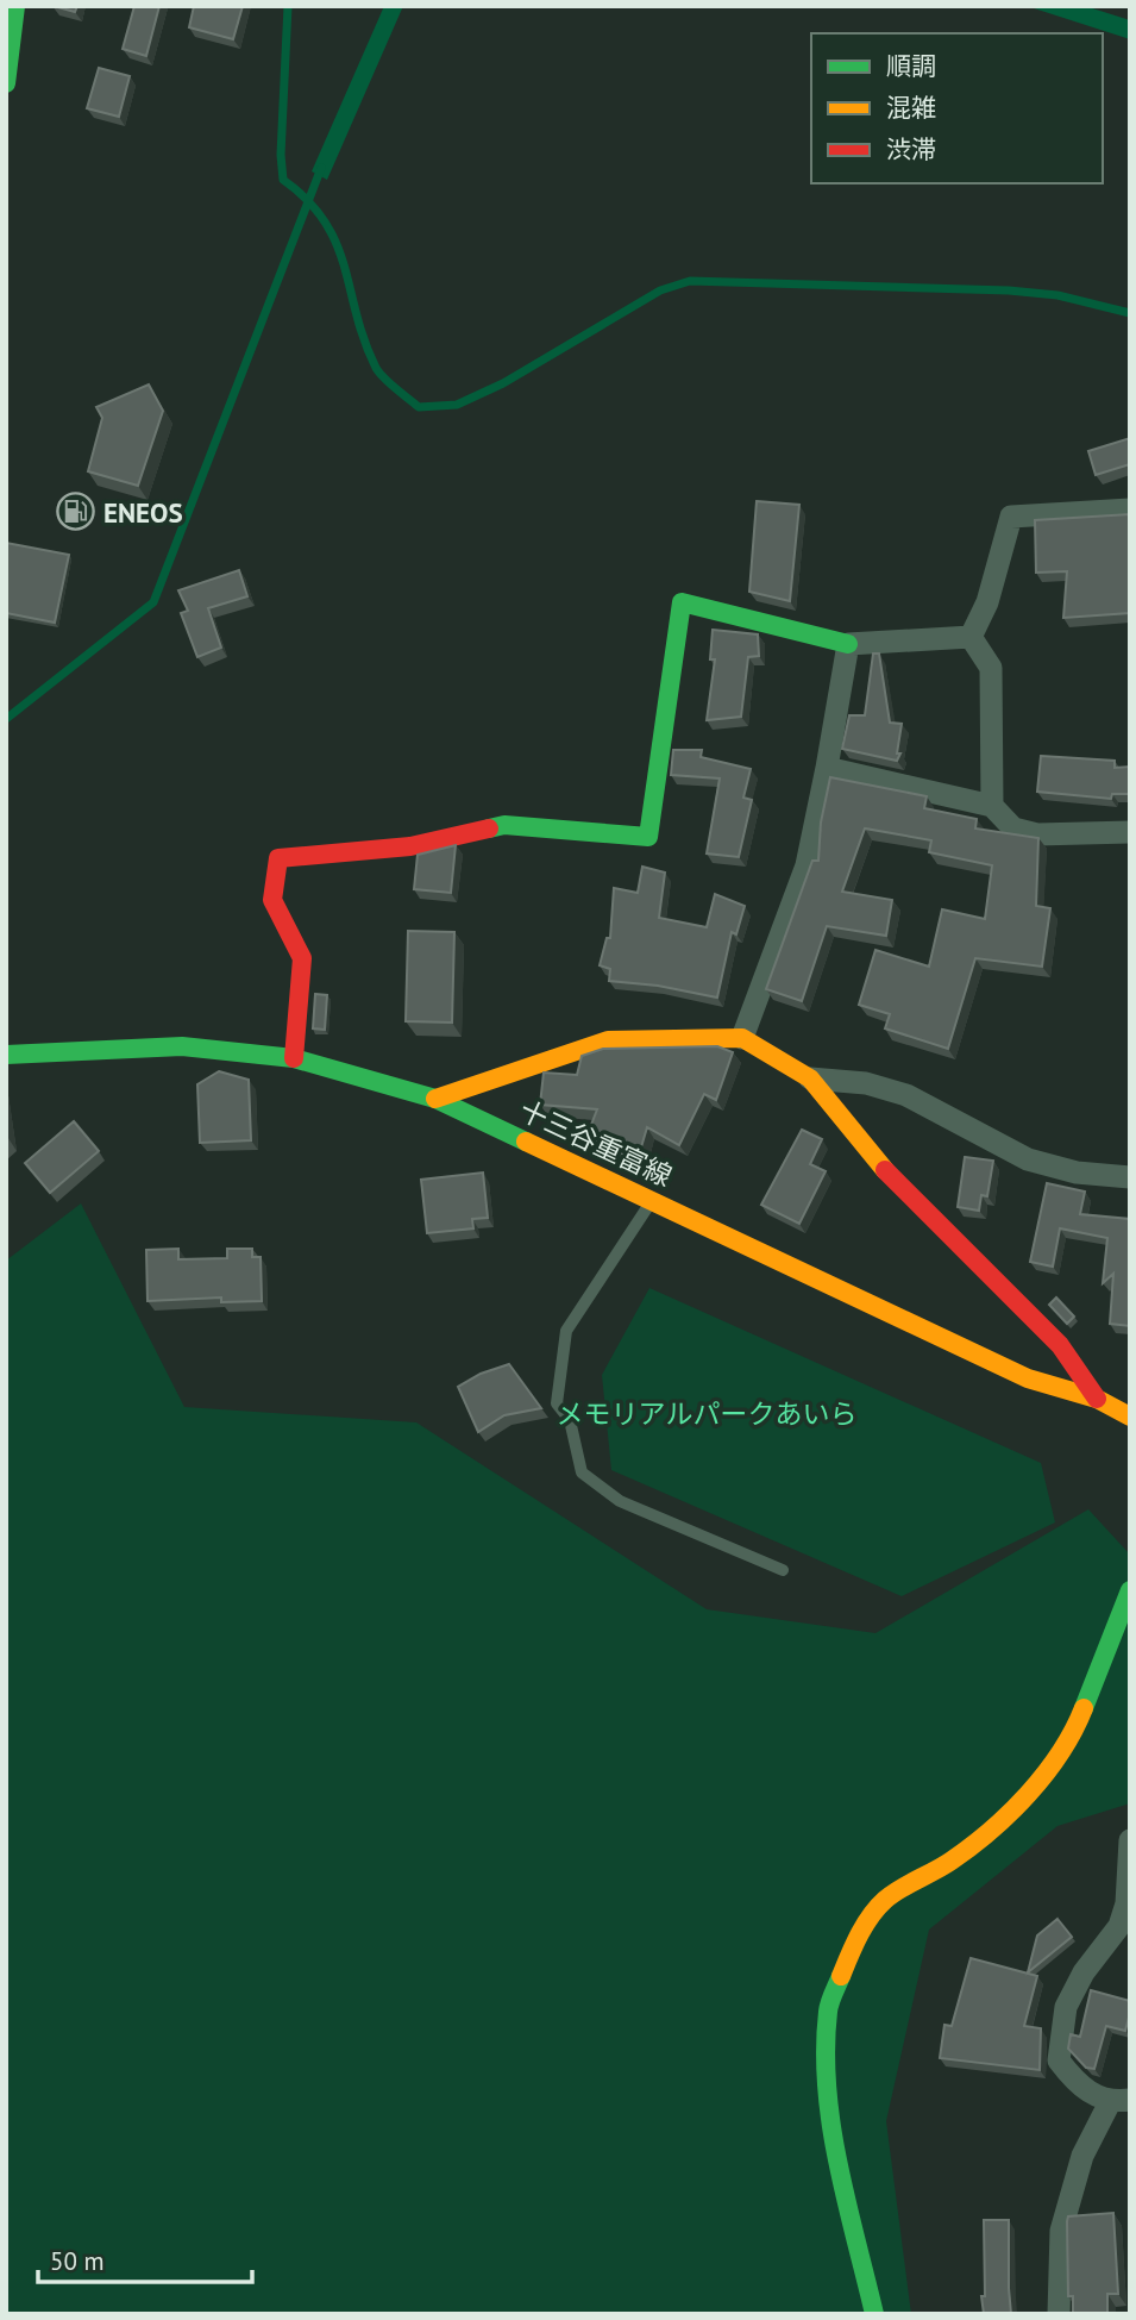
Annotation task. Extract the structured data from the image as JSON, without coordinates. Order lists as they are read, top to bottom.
{
  "streets": {
    "street": ["十三谷重富線"]
  },
  "parks": ["メモリアルパークあいら"],
  "places": {
    "fuel station": ["ENEOS"]
  },
  "legend": ["順調", "混雑", "渋滞"],
  "scale_bar": "50 m"
}
